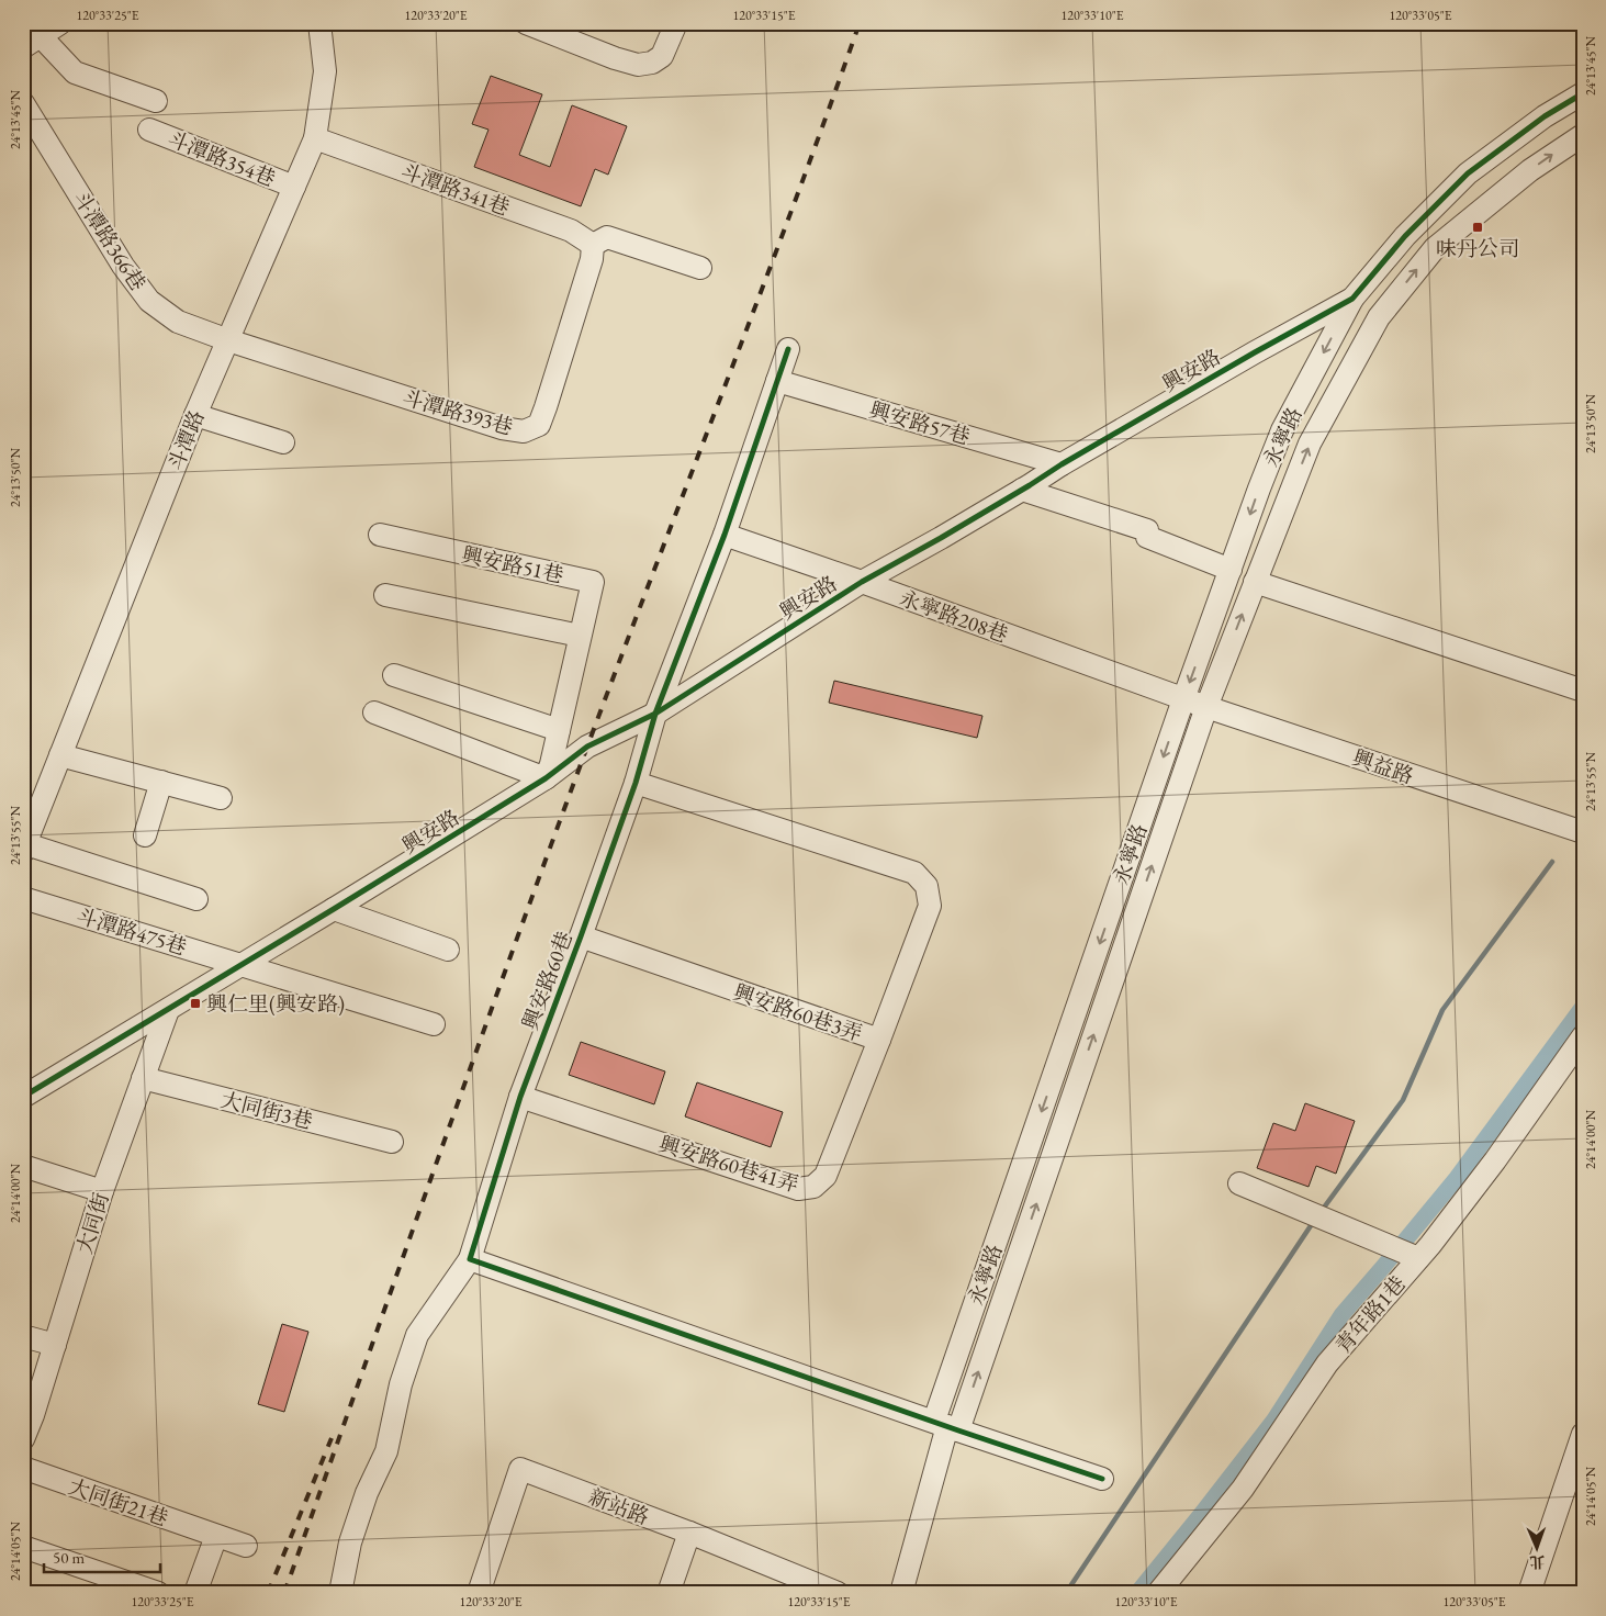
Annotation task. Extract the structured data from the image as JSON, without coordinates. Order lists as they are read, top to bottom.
{
  "streets": {
    "street": [
      "斗潭路354巷",
      "斗潭路341巷",
      "斗潭路366巷",
      "興安路",
      "斗潭路393巷",
      "興安路57巷",
      "永寧路",
      "斗潭路",
      "興安路51巷",
      "永寧路208巷",
      "興益路",
      "斗潭路475巷",
      "興安路60巷",
      "興安路60巷3弄",
      "大同街3巷",
      "興安路60巷41弄",
      "大同街",
      "青年路1巷",
      "大同街21巷",
      "新站路"
    ]
  },
  "crossings": [
    ["斗潭路354巷", "斗潭路"],
    ["斗潭路341巷", "斗潭路393巷"],
    ["斗潭路341巷", "斗潭路"],
    ["斗潭路366巷", "斗潭路393巷"],
    ["斗潭路366巷", "斗潭路"],
    ["興安路", "興安路57巷"],
    ["興安路", "永寧路"],
    ["興安路", "興安路51巷"],
    ["興安路", "永寧路208巷"],
    ["興安路", "斗潭路475巷"],
    ["興安路", "興安路60巷"],
    ["興安路", "大同街"],
    ["斗潭路393巷", "斗潭路"],
    ["興安路57巷", "興安路60巷"],
    ["永寧路", "永寧路208巷"],
    ["永寧路", "興益路"],
    ["永寧路208巷", "興益路"],
    ["永寧路208巷", "興安路60巷"],
    ["興安路60巷", "興安路60巷3弄"],
    ["興安路60巷", "興安路60巷41弄"],
    ["興安路60巷3弄", "興安路60巷41弄"],
    ["大同街3巷", "大同街"]
  ],
  "places": {
    "transit": ["味丹公司", "興仁里(興安路)"]
  },
  "scale_bar": "50 m",
  "north": "bottom",
  "coordinates": [
    "120°33'25\"E",
    "120°33'20\"E",
    "120°33'15\"E",
    "120°33'10\"E",
    "120°33'05\"E",
    "24°13'45\"N",
    "24°13'50\"N",
    "24°13'55\"N",
    "24°14'00\"N",
    "24°14'05\"N"
  ]
}
